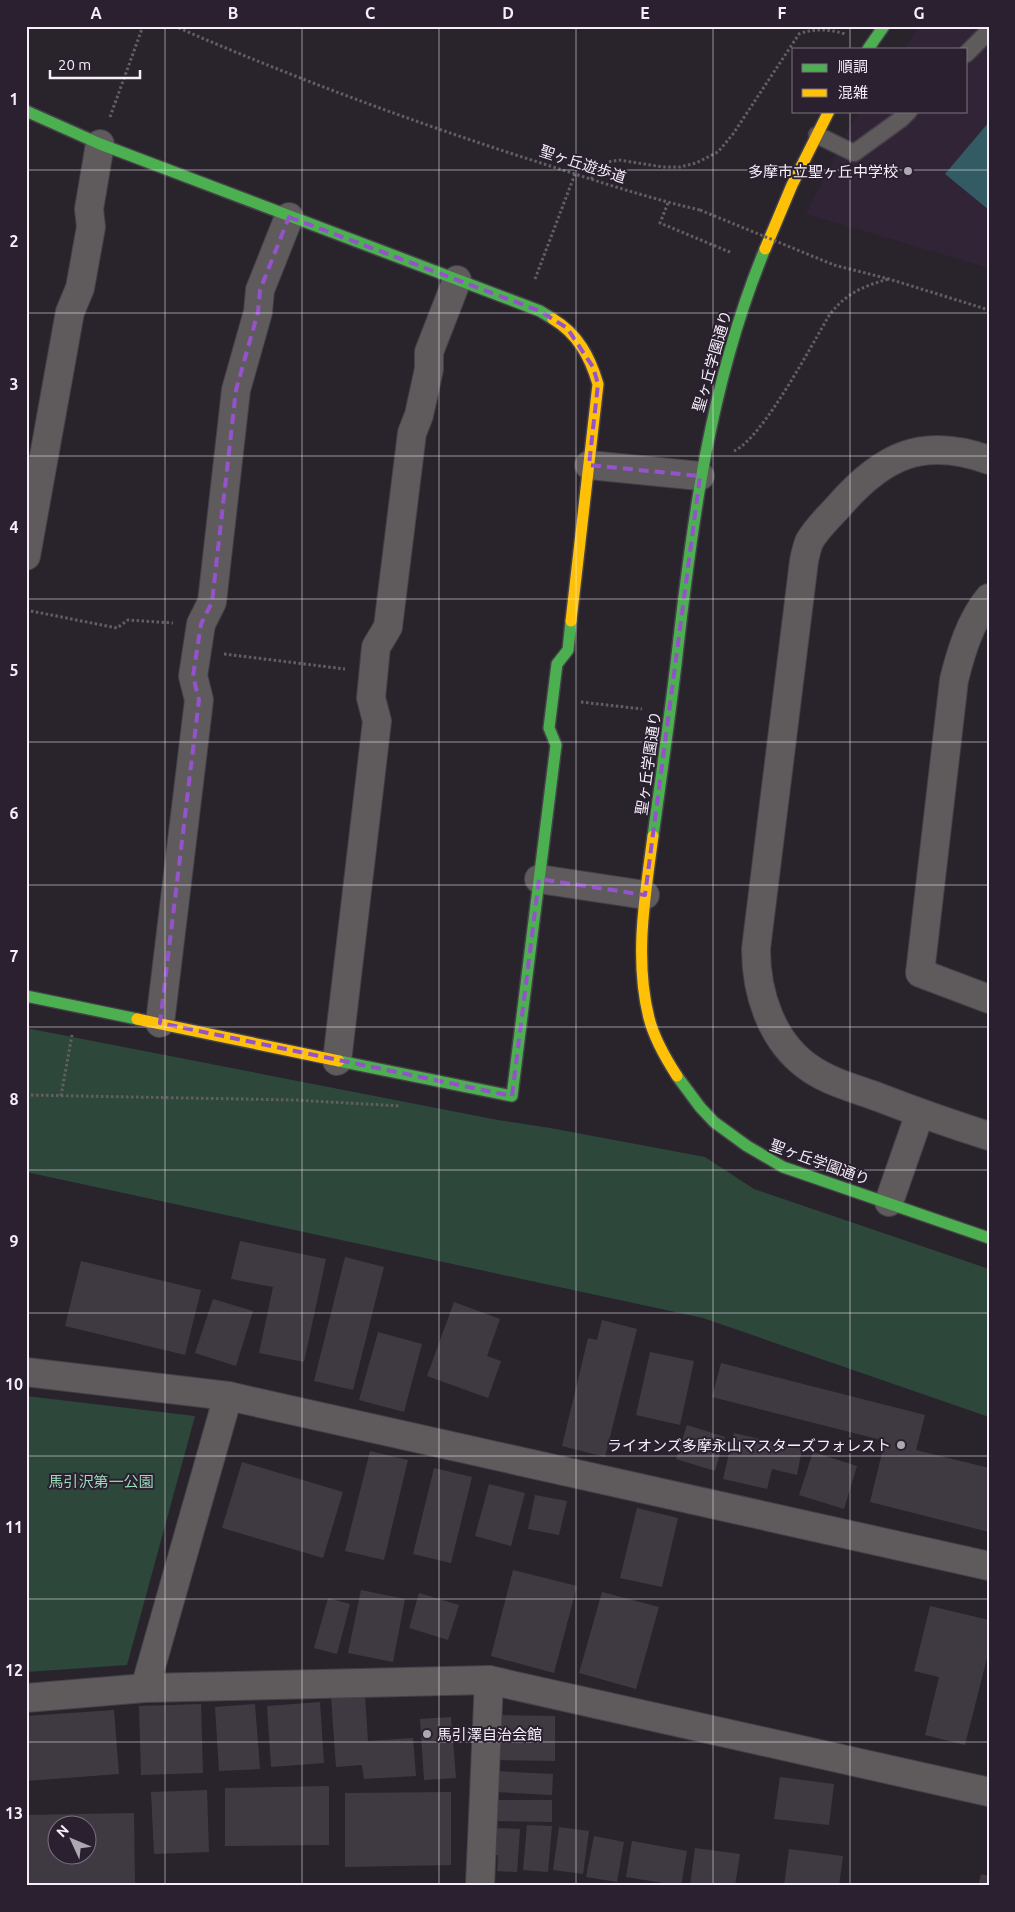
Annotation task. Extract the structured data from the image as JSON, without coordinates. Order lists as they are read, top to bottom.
{
  "streets": {
    "street": ["聖ヶ丘学園通り"],
    "path": ["聖ヶ丘遊歩道"]
  },
  "parks": ["馬引沢第一公園"],
  "places": ["多摩市立聖ヶ丘中学校", "ライオンズ多摩永山マスターズフォレスト", "馬引澤自治会館"],
  "legend": ["順調", "混雑"],
  "scale_bar": "20 m",
  "north": "top left",
  "grid": {
    "columns": [
      "A",
      "B",
      "C",
      "D",
      "E",
      "F",
      "G"
    ],
    "rows": [
      "1",
      "2",
      "3",
      "4",
      "5",
      "6",
      "7",
      "8",
      "9",
      "10",
      "11",
      "12",
      "13"
    ]
  }
}
